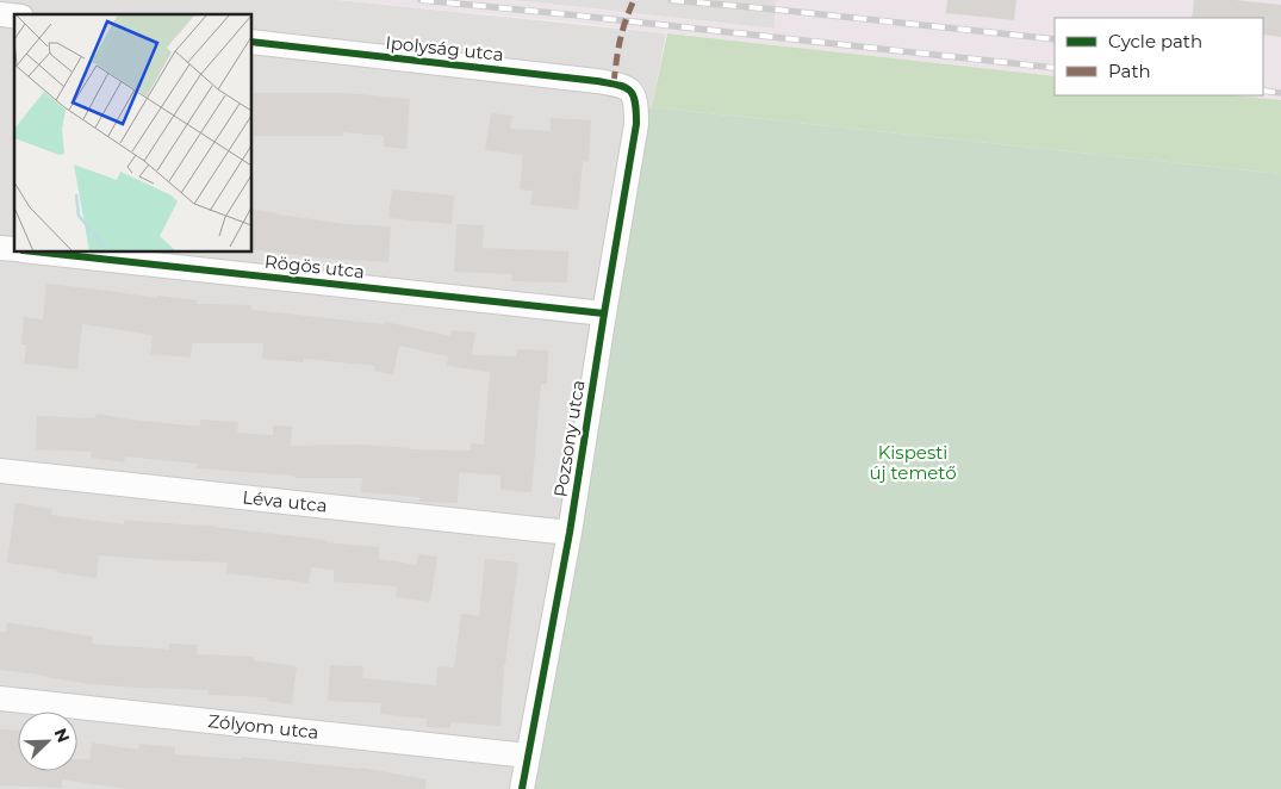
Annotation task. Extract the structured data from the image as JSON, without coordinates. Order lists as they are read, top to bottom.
{
  "streets": {
    "street": [
      "Ipolyság utca",
      "Rögös utca",
      "Pozsony utca",
      "Léva utca",
      "Zólyom utca"
    ]
  },
  "crossings": [
    ["Ipolyság utca", "Pozsony utca"],
    ["Rögös utca", "Pozsony utca"],
    ["Pozsony utca", "Léva utca"],
    ["Pozsony utca", "Zólyom utca"]
  ],
  "parks": ["Kispesti új temető"],
  "legend": ["Cycle path", "Path"],
  "north": "top right"
}
